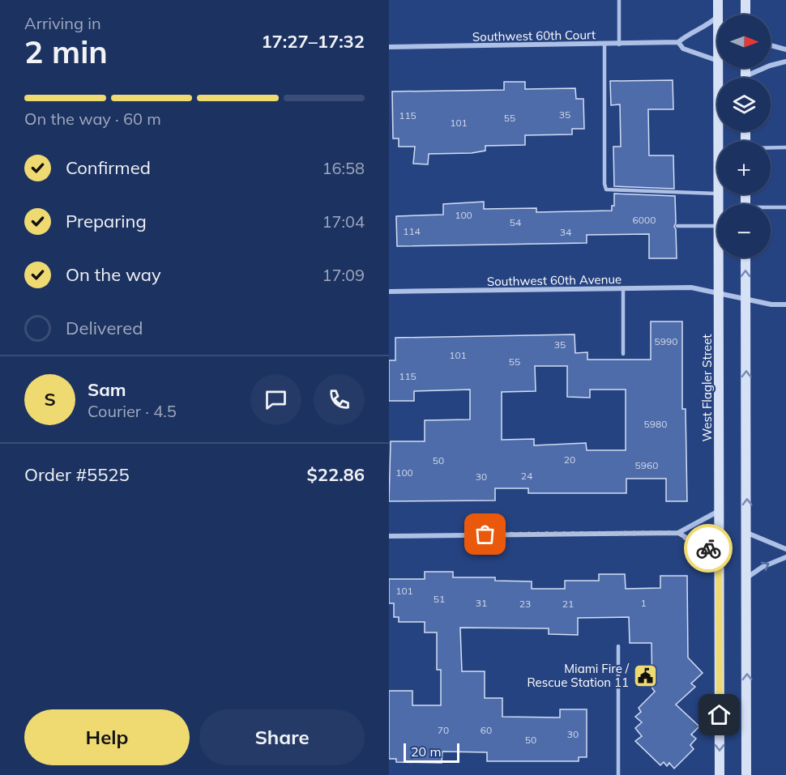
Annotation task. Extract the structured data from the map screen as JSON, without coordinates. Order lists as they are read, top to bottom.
{
  "streets": {
    "main road": ["West Flagler Street"],
    "street": ["Southwest 60th Court", "Southwest 60th Avenue"]
  },
  "crossings": [
    ["Southwest 60th Avenue", "West Flagler Street"]
  ],
  "places": {
    "public building": ["Miami Fire / Rescue Station 11"]
  },
  "house_numbers": [
    "35",
    "115",
    "55",
    "101",
    "100",
    "6000",
    "54",
    "114",
    "34",
    "5990",
    "35",
    "101",
    "55",
    "115",
    "5980",
    "20",
    "50",
    "5960",
    "100",
    "24",
    "30",
    "101",
    "51",
    "31",
    "1",
    "23",
    "21",
    "70",
    "60",
    "30",
    "50"
  ],
  "scale_bar": "20 m",
  "north": "right",
  "page": {
    "heading": ["2 min", "Arriving in", "17:27–17:32"],
    "panel": [
      "Sam",
      "Courier · 4.5",
      "Order #5525",
      "$22.86"
    ],
    "map_buttons": ["+", "−"],
    "bar": "On the way · 60 m",
    "list": [
      ["Confirmed", "16:58"],
      ["Preparing", "17:04"],
      ["On the way", "17:09"],
      "Delivered"
    ],
    "round": "S",
    "buttons": ["Help", "Share"],
    "scale": "20 m"
  }
}
